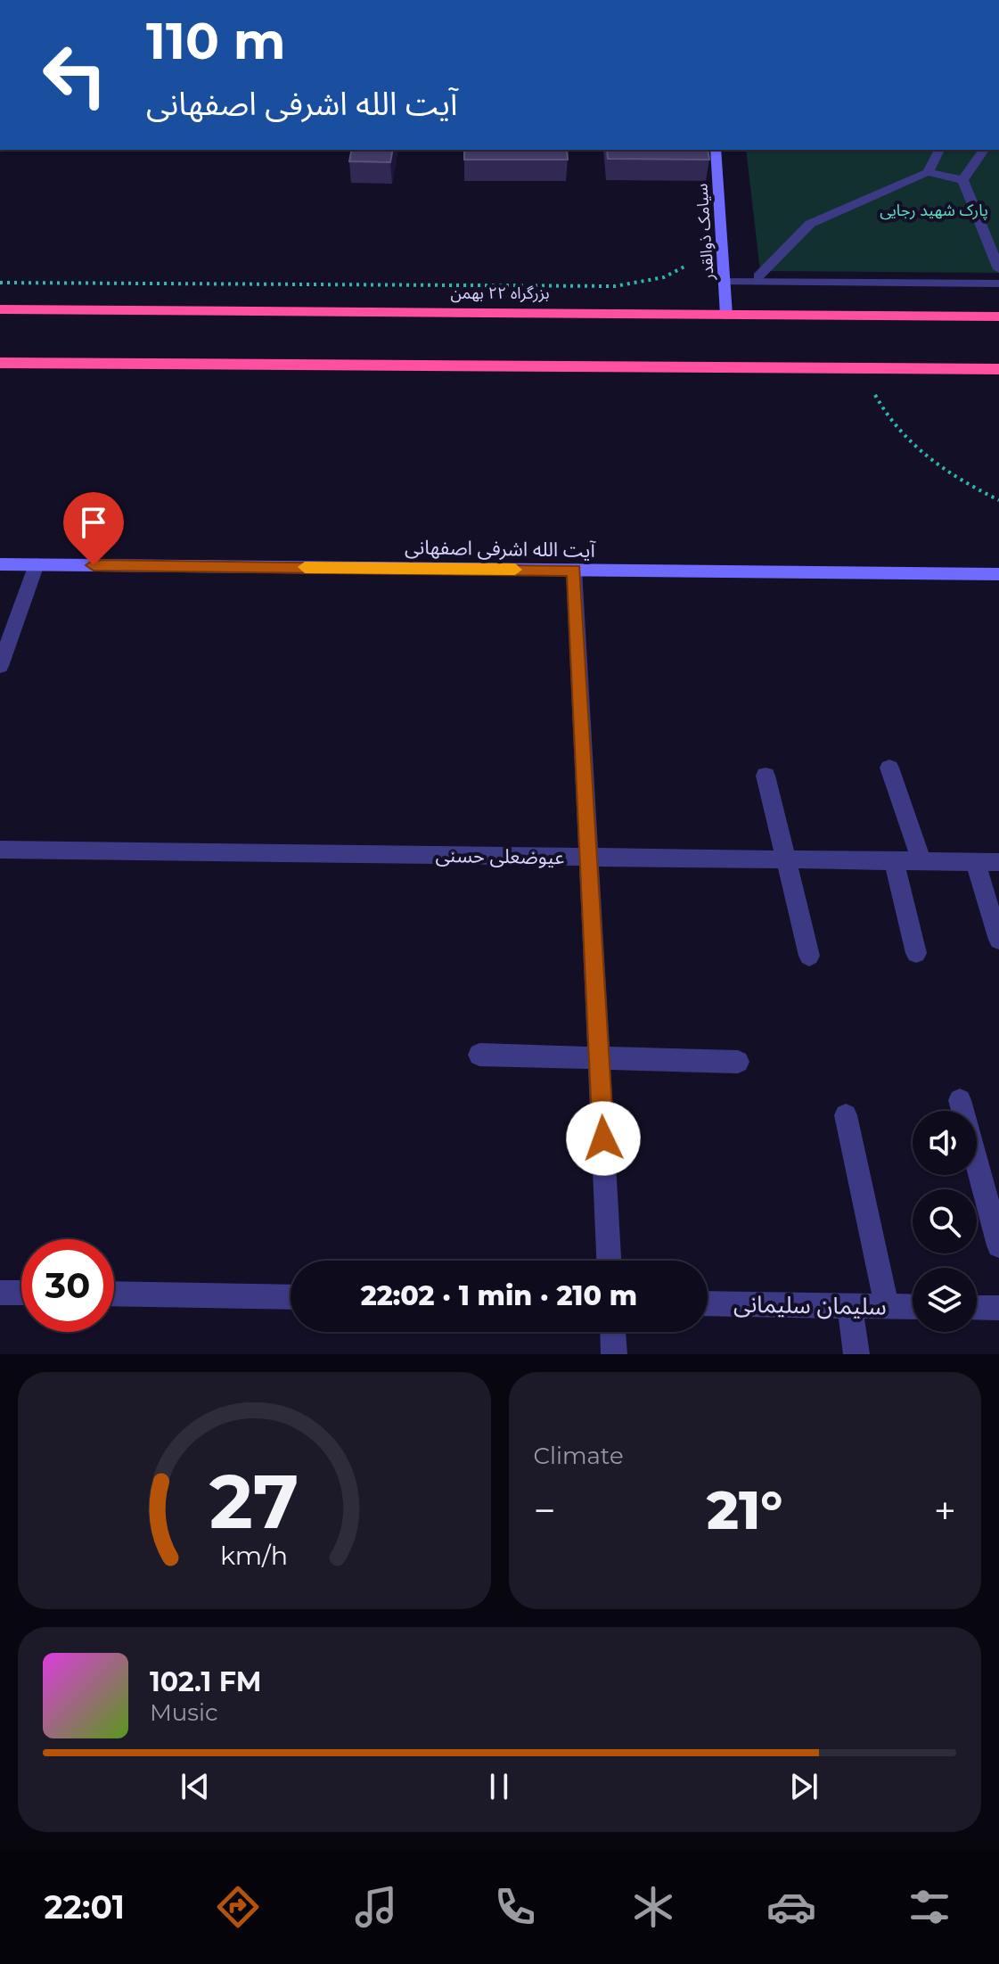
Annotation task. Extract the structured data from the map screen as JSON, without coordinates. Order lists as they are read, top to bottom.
{
  "streets": {
    "highway": ["بزرگراه ۲۲ بهمن"],
    "main road": ["سیامک ذوالقدر", "آیت الله اشرفی اصفهانی"],
    "street": ["عیوضعلی حسنی", "سلیمان سلیمانی"]
  },
  "crossings": [
    ["سیامک ذوالقدر", "بزرگراه ۲۲ بهمن"]
  ],
  "parks": ["پارک شهید رجایی"],
  "page": {
    "turn": ["110 m", "آیت الله اشرفی اصفهانی"],
    "limit": "30",
    "trip": "22:02 · 1 min · 210 m",
    "tile": "Climate",
    "heat": ["−", "21°", "+"],
    "song": ["102.1 FM", "Music"],
    "tabs": "22:01",
    "gauge": ["27", "km/h"]
  }
}
